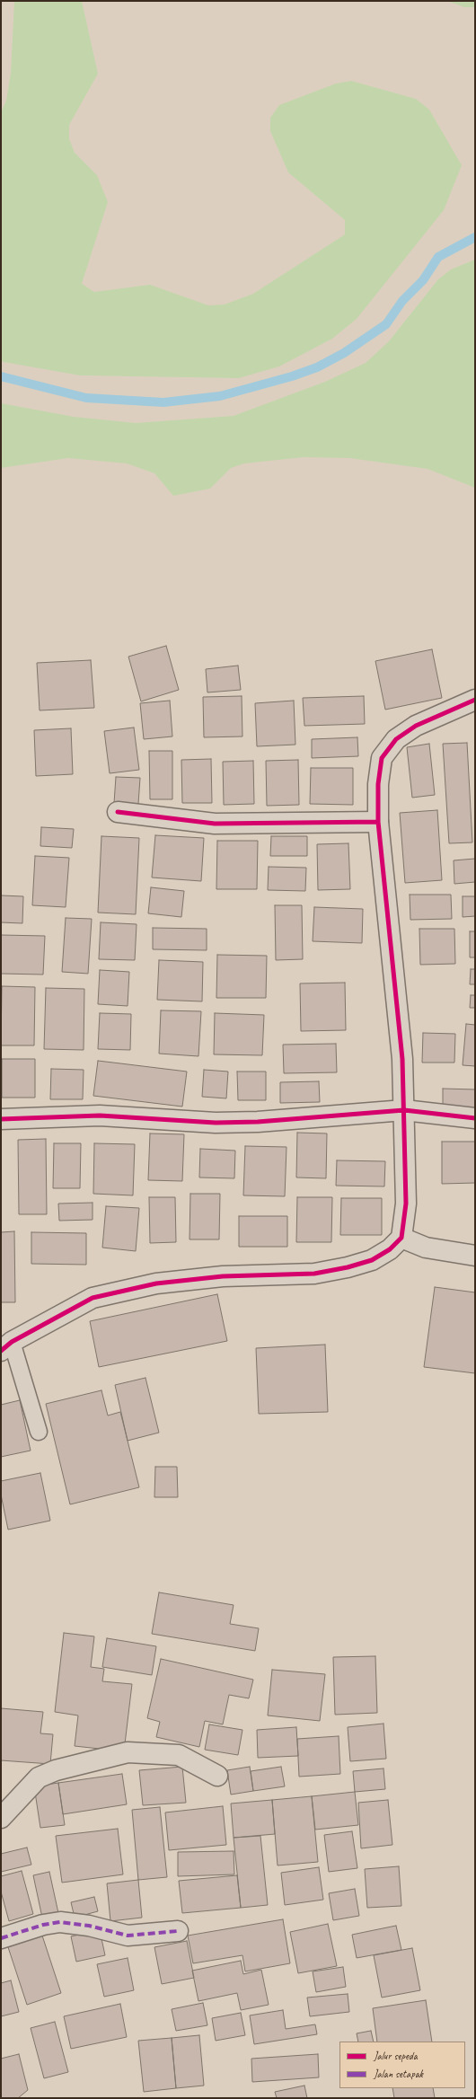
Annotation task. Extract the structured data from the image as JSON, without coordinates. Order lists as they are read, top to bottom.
{
  "legend": ["Jalur sepeda", "Jalan setapak"]
}
